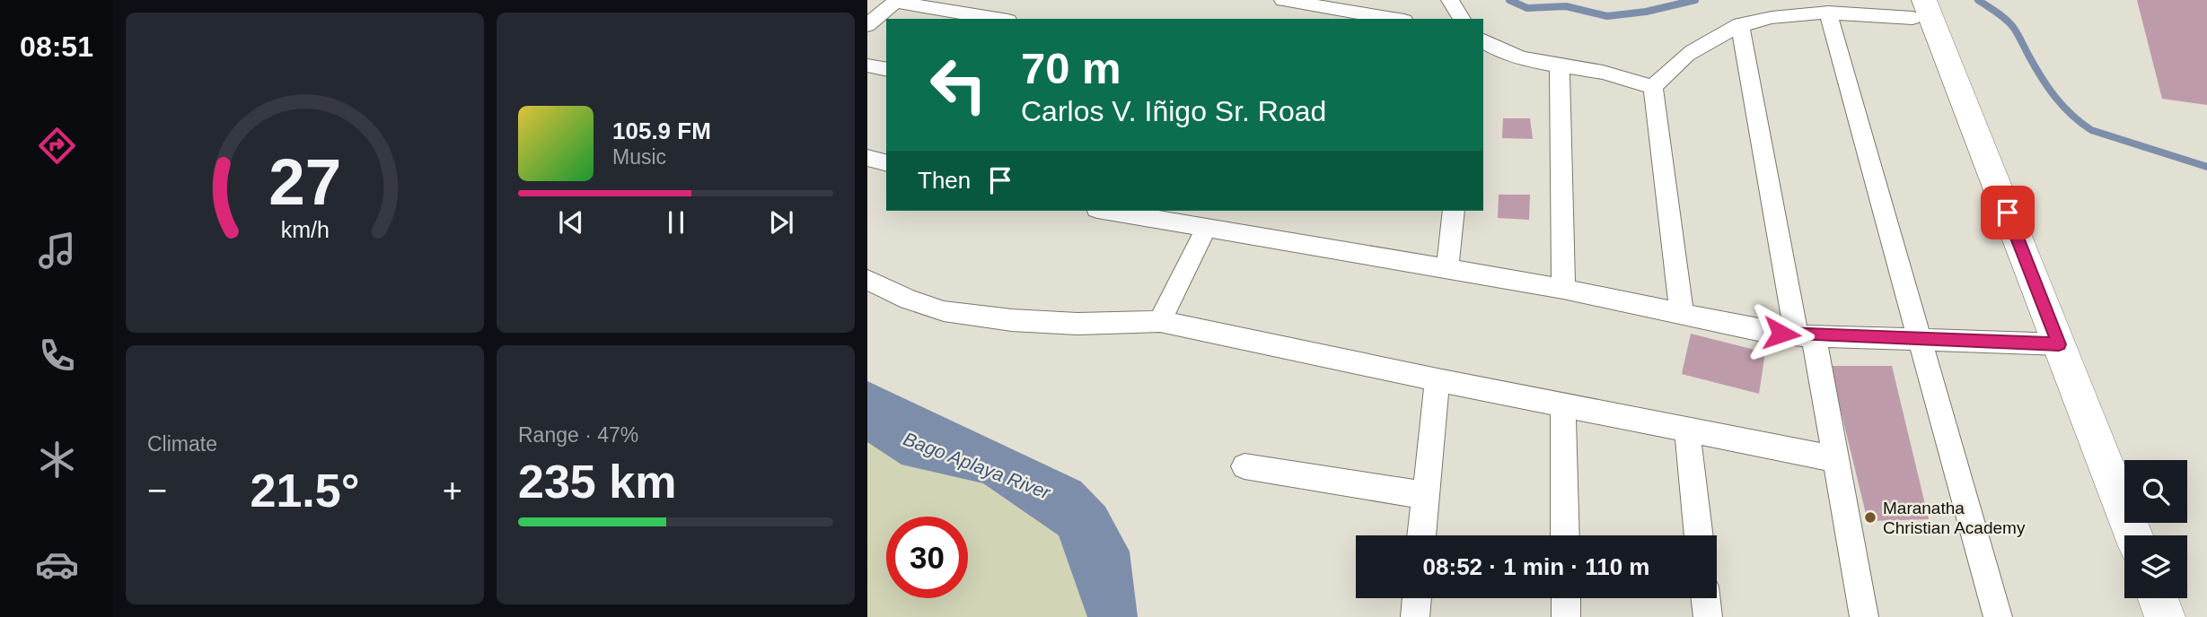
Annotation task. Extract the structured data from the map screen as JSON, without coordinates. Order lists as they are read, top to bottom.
{
  "water": ["Bago Aplaya River"],
  "places": ["Maranatha Christian Academy"],
  "page": {
    "tabs": "08:51",
    "turn": ["70 m", "Carlos V. Iñigo Sr. Road"],
    "song": ["105.9 FM", "Music"],
    "then": "Then",
    "tile": [
      "Climate",
      ["Range · 47%", "235 km"]
    ],
    "heat": ["−", "21.5°", "+"],
    "limit": "30",
    "trip": "08:52 · 1 min · 110 m",
    "gauge": ["27", "km/h"]
  }
}
